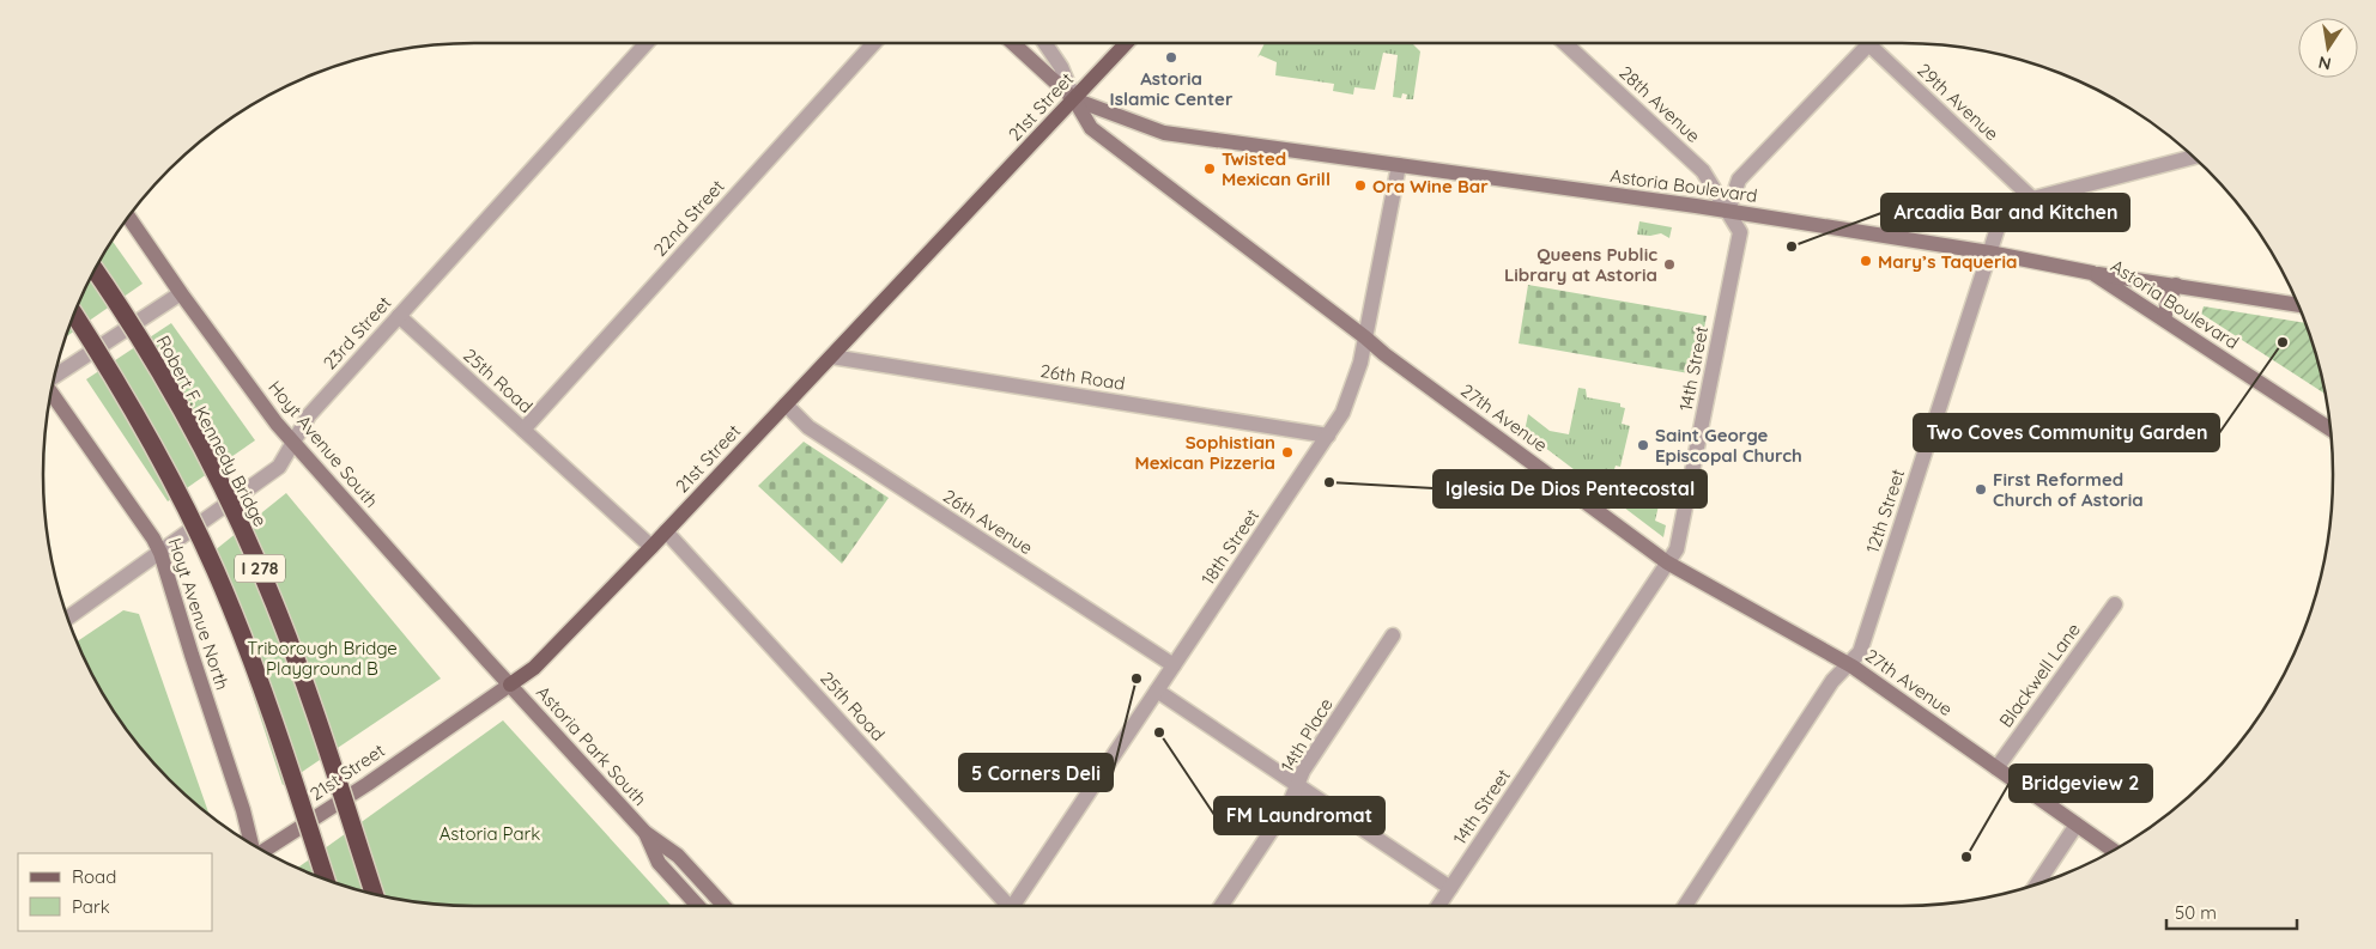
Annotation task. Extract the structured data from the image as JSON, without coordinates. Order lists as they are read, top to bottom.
{
  "streets": {
    "highway": ["Robert F. Kennedy Bridge", "I 278"],
    "main road": [
      "21st Street",
      "Astoria Boulevard",
      "27th Avenue",
      "Hoyt Avenue South",
      "Hoyt Avenue North",
      "Astoria Park South"
    ],
    "street": [
      "29th Avenue",
      "28th Avenue",
      "22nd Street",
      "23rd Street",
      "14th Street",
      "26th Road",
      "25th Road",
      "12th Street",
      "26th Avenue",
      "18th Street",
      "Blackwell Lane",
      "14th Place"
    ]
  },
  "crossings": [
    ["29th Avenue", "12th Street"],
    ["28th Avenue", "Astoria Boulevard"],
    ["28th Avenue", "14th Street"],
    ["21st Street", "Astoria Boulevard"],
    ["21st Street", "26th Road"],
    ["21st Street", "25th Road"],
    ["21st Street", "27th Avenue"],
    ["21st Street", "Hoyt Avenue South"],
    ["21st Street", "26th Avenue"],
    ["21st Street", "Astoria Park South"],
    ["Astoria Boulevard", "14th Street"],
    ["Astoria Boulevard", "27th Avenue"],
    ["Astoria Boulevard", "12th Street"],
    ["Astoria Boulevard", "18th Street"],
    ["22nd Street", "25th Road"],
    ["23rd Street", "25th Road"],
    ["23rd Street", "Hoyt Avenue South"],
    ["23rd Street", "Hoyt Avenue North"],
    ["14th Street", "27th Avenue"],
    ["26th Road", "18th Street"],
    ["27th Avenue", "12th Street"],
    ["27th Avenue", "18th Street"],
    ["27th Avenue", "Blackwell Lane"],
    ["Hoyt Avenue South", "Astoria Park South"],
    ["26th Avenue", "18th Street"]
  ],
  "parks": ["Triborough Bridge Playground B", "Astoria Park"],
  "places": [
    "Astoria Islamic Center",
    "Twisted Mexican Grill",
    "Ora Wine Bar",
    "Arcadia Bar and Kitchen",
    "Mary’s Taqueria",
    "Queens Public Library at Astoria",
    "Two Coves Community Garden",
    "Saint George Episcopal Church",
    "Sophistian Mexican Pizzeria",
    "Iglesia De Dios Pentecostal",
    "First Reformed Church of Astoria",
    "5 Corners Deli",
    "FM Laundromat",
    "Bridgeview 2"
  ],
  "legend": ["Road", "Park"],
  "scale_bar": "50 m",
  "north": "bottom"
}
